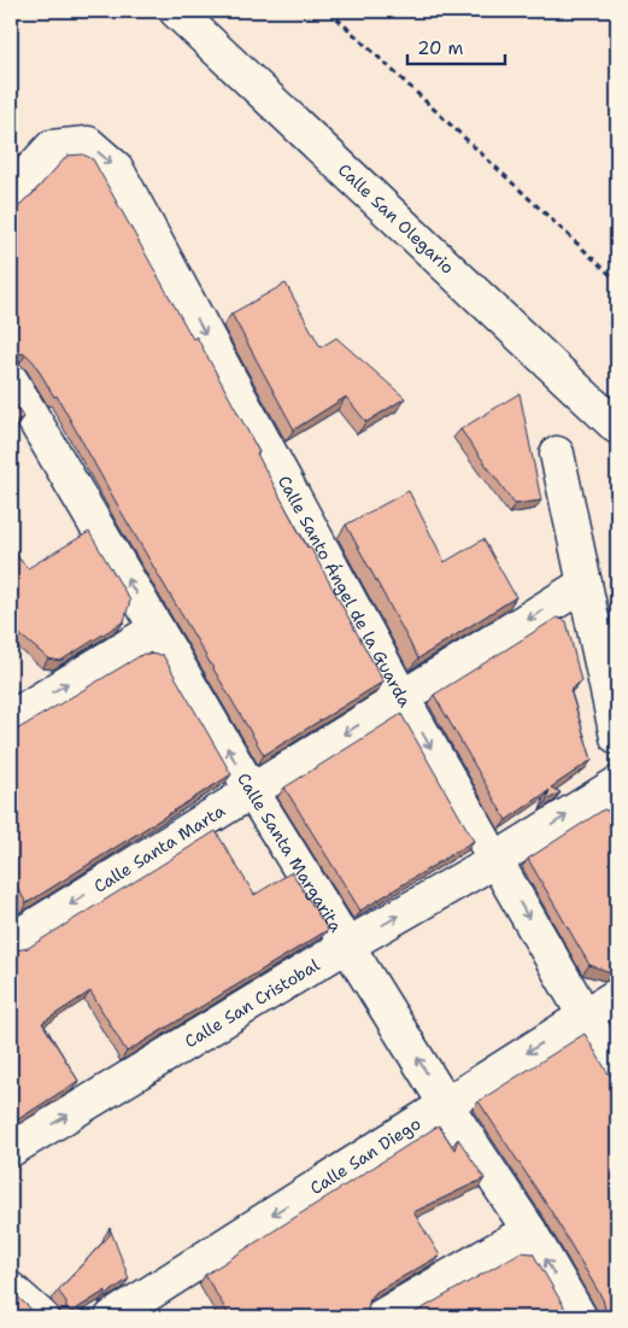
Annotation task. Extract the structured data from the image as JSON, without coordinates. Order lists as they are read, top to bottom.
{
  "streets": {
    "street": [
      "Calle San Olegario",
      "Calle Santo Ángel de la Guarda",
      "Calle Santa Marta",
      "Calle Santa Margarita",
      "Calle San Cristobal",
      "Calle San Diego"
    ]
  },
  "crossings": [
    ["Calle Santo Ángel de la Guarda", "Calle Santa Marta"],
    ["Calle Santo Ángel de la Guarda", "Calle San Cristobal"],
    ["Calle Santo Ángel de la Guarda", "Calle San Diego"],
    ["Calle Santa Marta", "Calle Santa Margarita"],
    ["Calle Santa Margarita", "Calle San Cristobal"],
    ["Calle Santa Margarita", "Calle San Diego"]
  ],
  "one_way": [
    "Calle Santo Ángel de la Guarda",
    "Calle Santa Marta",
    "Calle Santa Margarita",
    "Calle San Cristobal"
  ],
  "scale_bar": "20 m"
}
